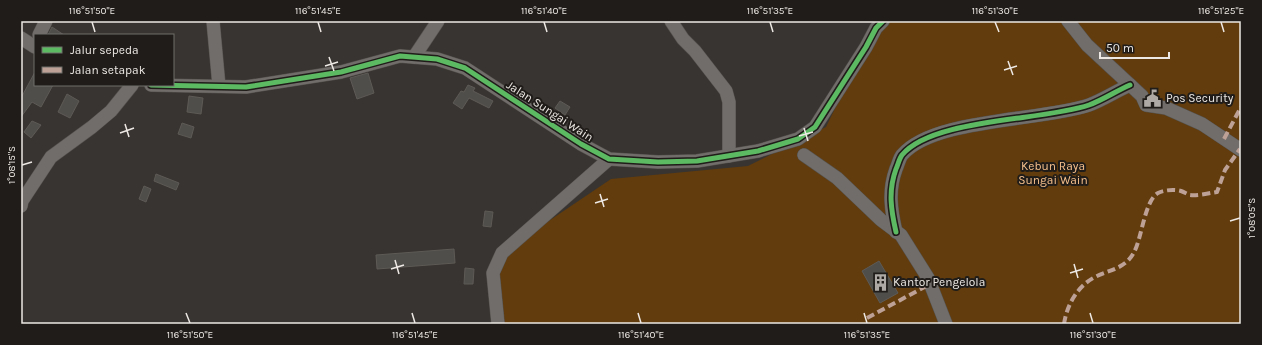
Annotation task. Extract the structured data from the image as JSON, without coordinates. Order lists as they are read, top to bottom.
{
  "streets": {
    "street": ["Jalan Sungai Wain"]
  },
  "parks": ["Kebun Raya Sungai Wain"],
  "places": {
    "public building": ["Pos Security"],
    "building": ["Kantor Pengelola"]
  },
  "legend": ["Jalur sepeda", "Jalan setapak"],
  "scale_bar": "50 m",
  "coordinates": [
    "116°51'50\"E",
    "116°51'45\"E",
    "116°51'40\"E",
    "116°51'35\"E",
    "116°51'30\"E",
    "116°51'25\"E",
    "1°08'15\"S",
    "1°08'05\"S"
  ]
}
